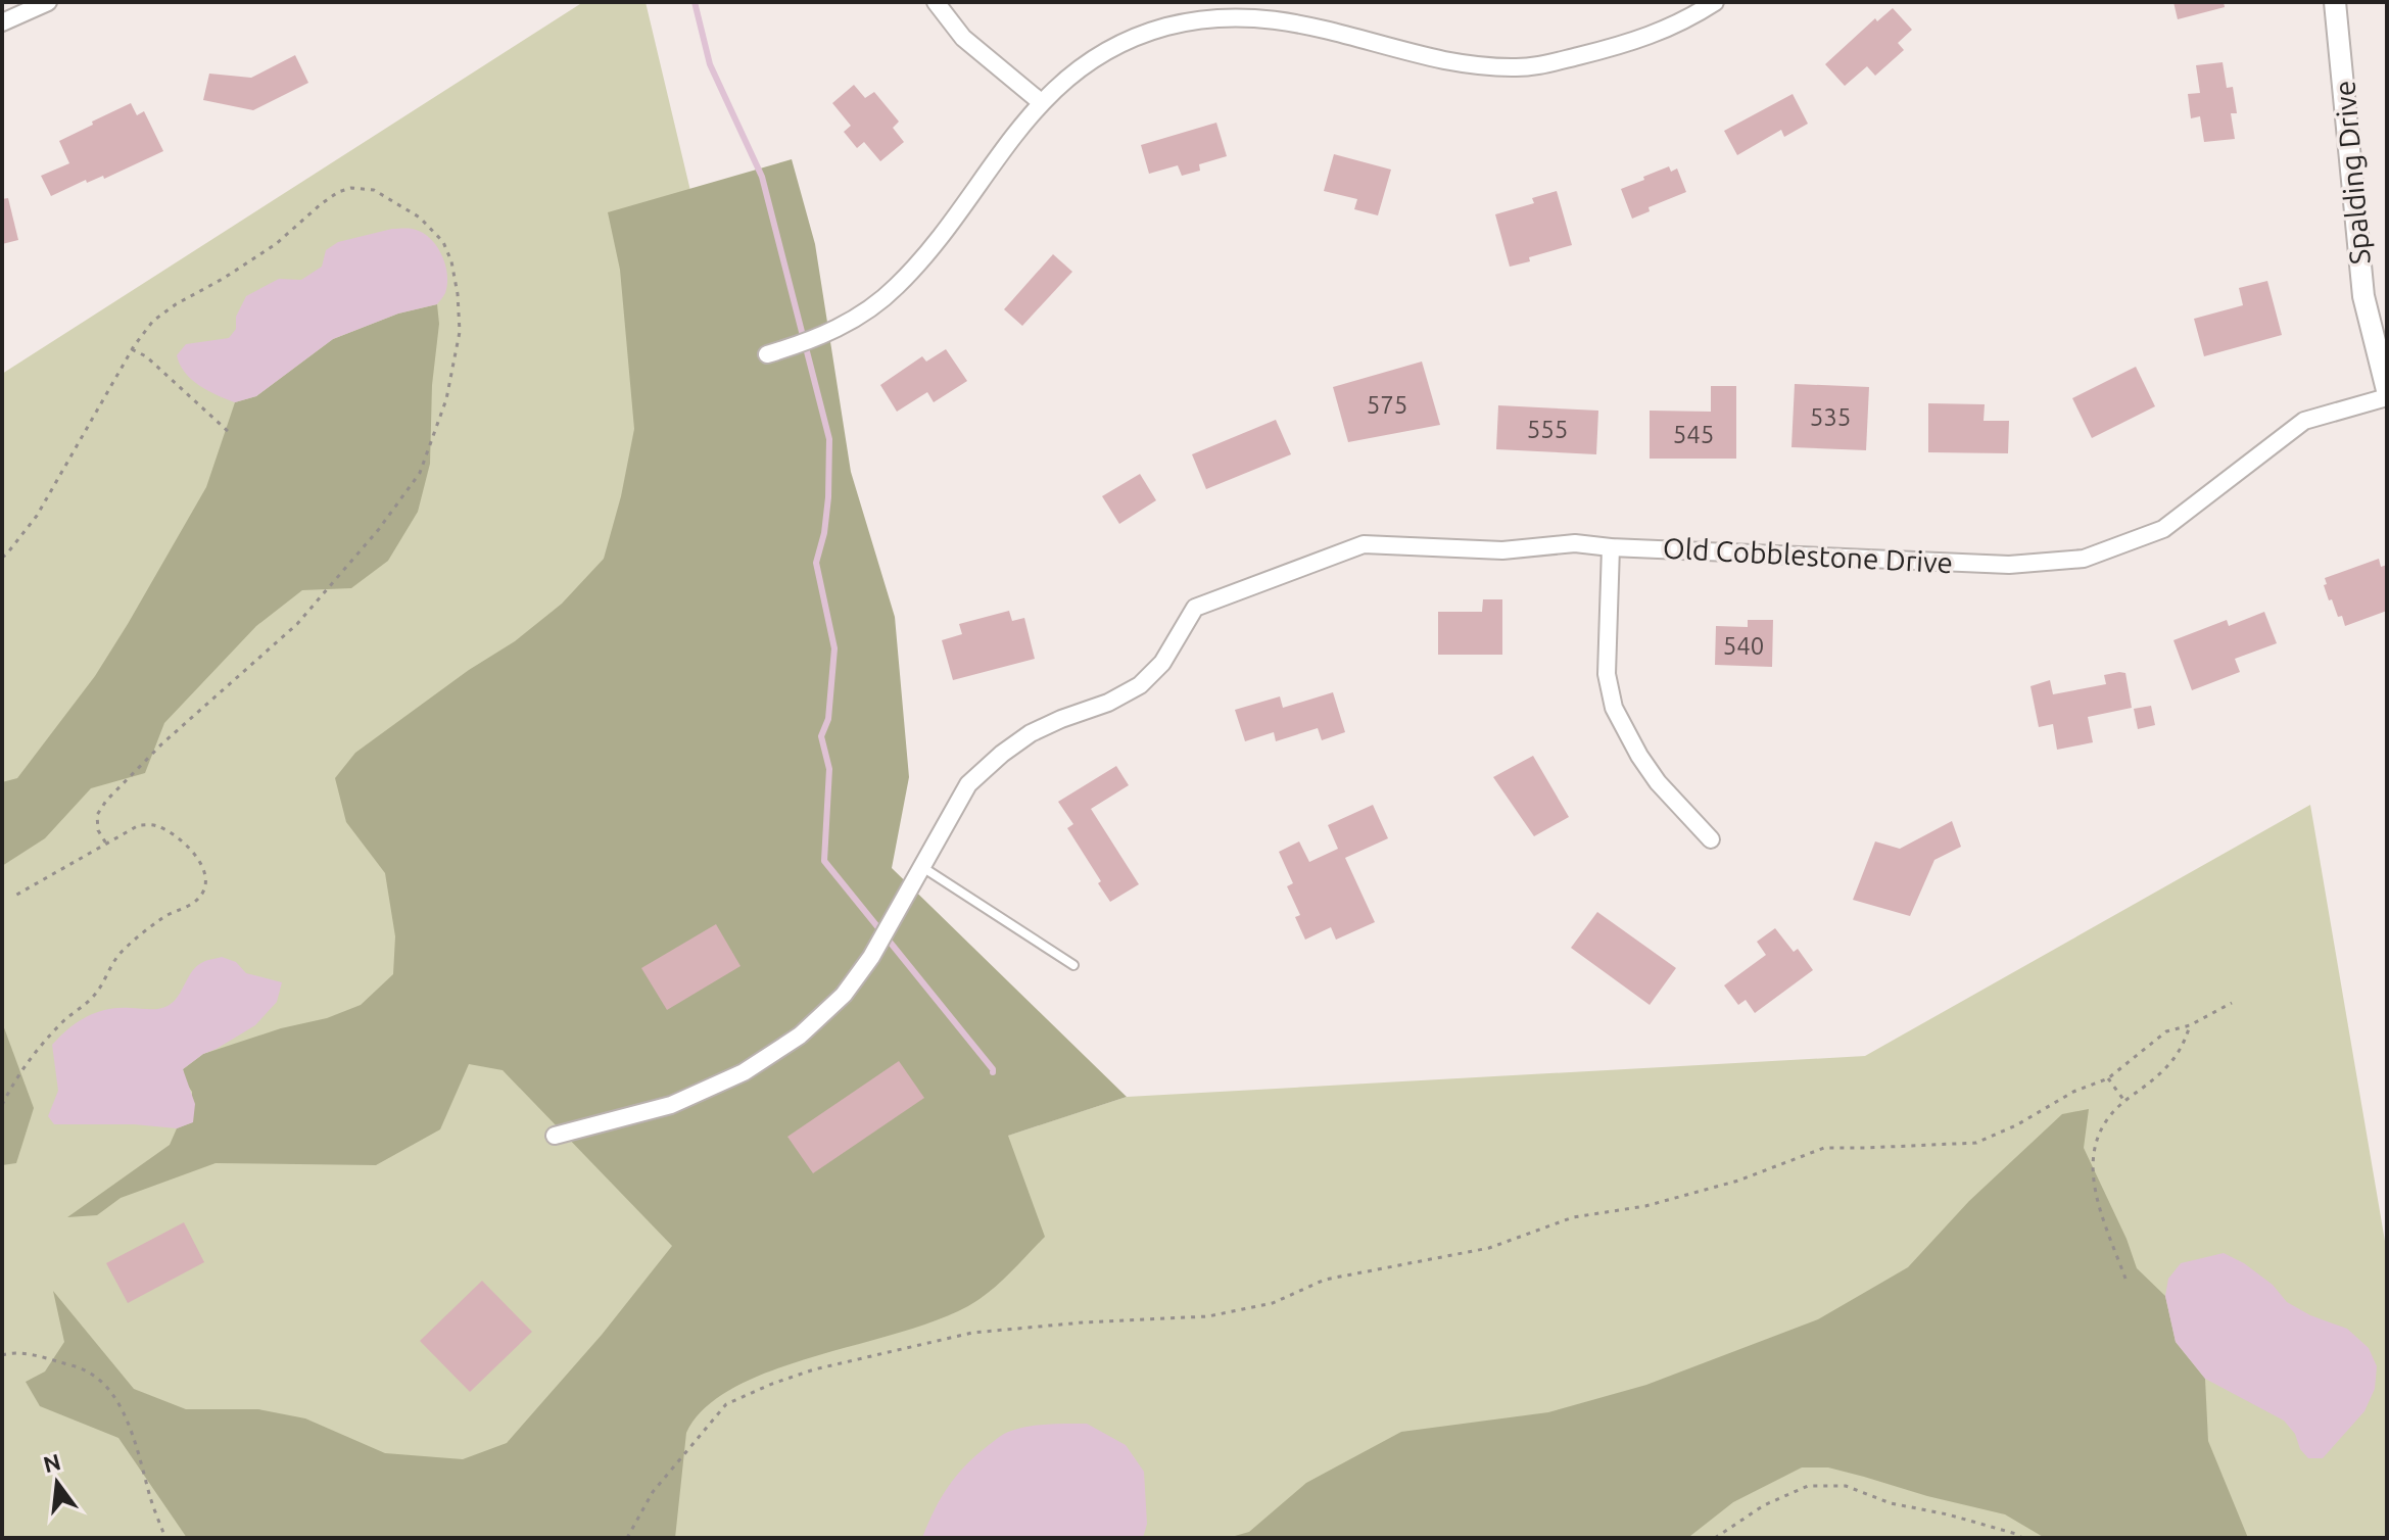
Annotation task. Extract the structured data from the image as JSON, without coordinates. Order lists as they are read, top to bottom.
{
  "streets": {
    "street": ["Spalding Drive", "Old Cobblestone Drive"]
  },
  "house_numbers": [
    "575",
    "535",
    "555",
    "545",
    "540"
  ],
  "north": "top"
}
